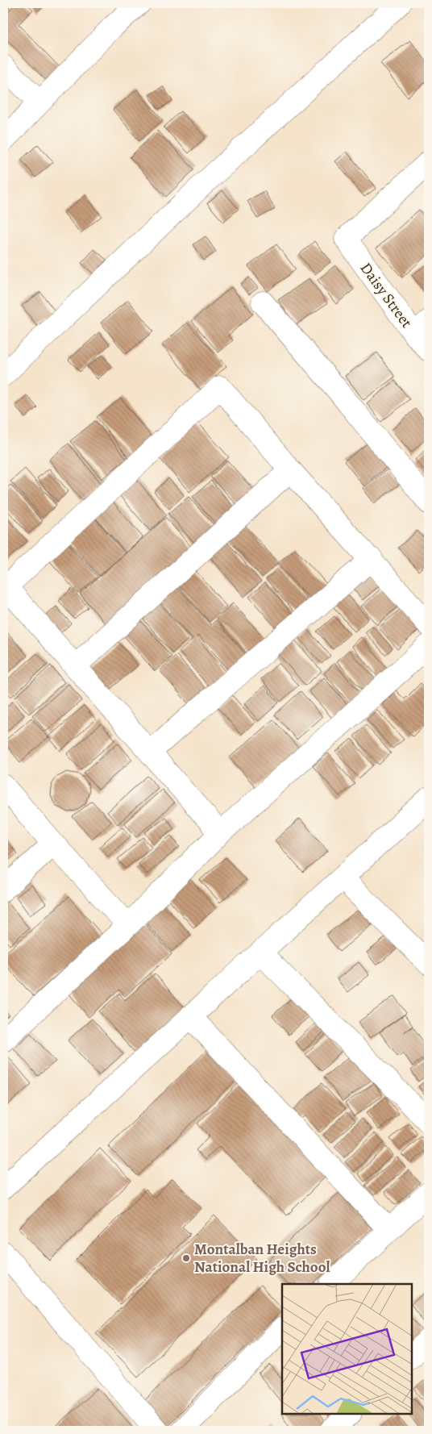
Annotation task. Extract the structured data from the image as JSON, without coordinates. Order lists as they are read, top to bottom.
{
  "streets": {
    "street": ["Daisy Street"]
  },
  "places": ["Montalban Heights National High School"]
}
